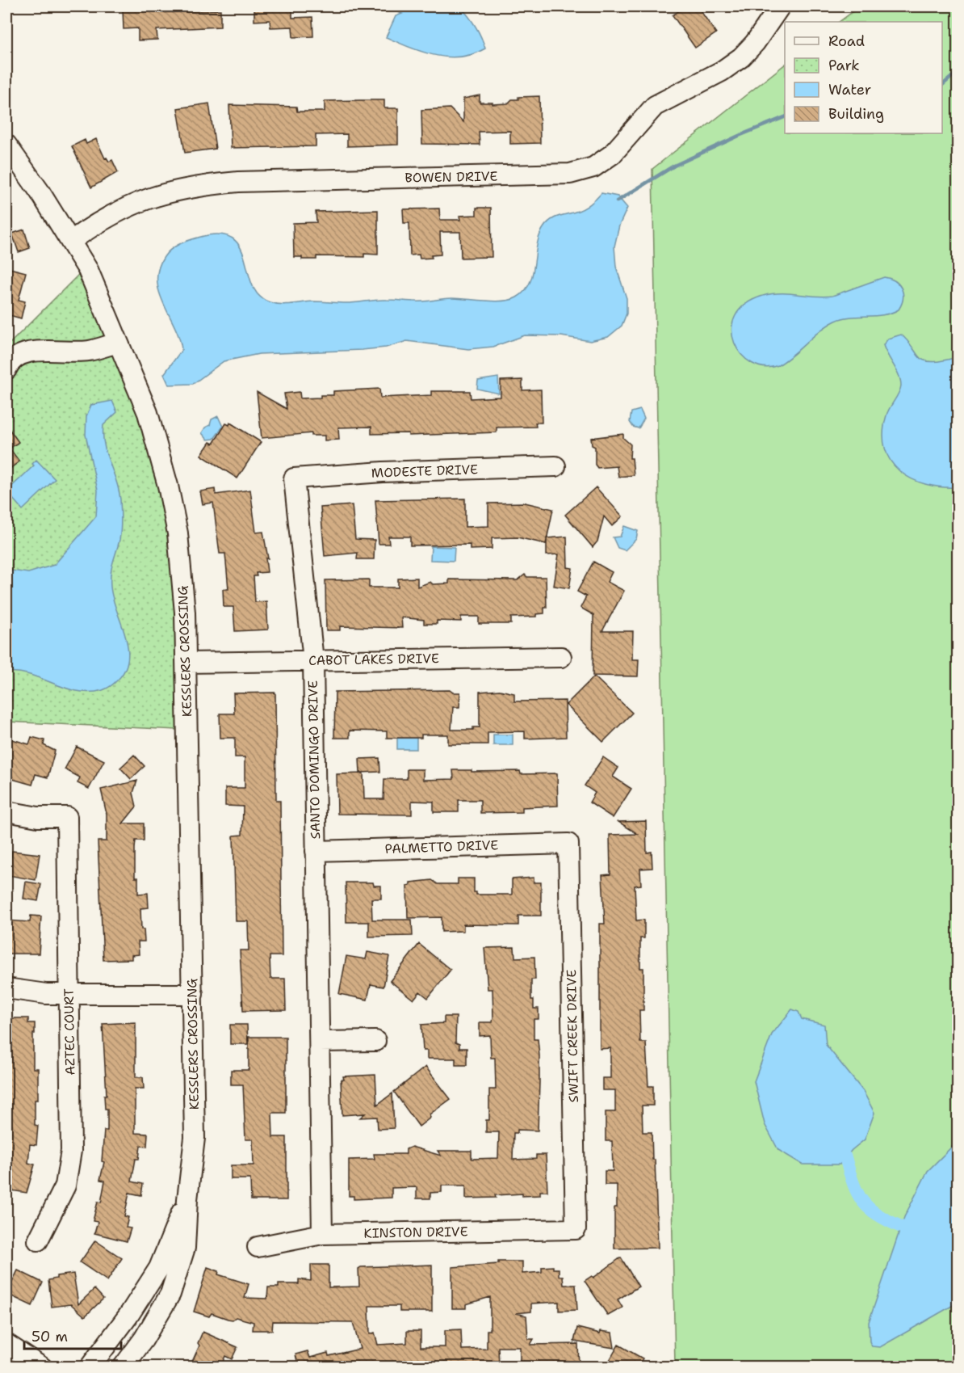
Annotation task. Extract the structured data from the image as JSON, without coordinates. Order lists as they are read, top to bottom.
{
  "streets": {
    "street": [
      "BOWEN DRIVE",
      "MODESTE DRIVE",
      "KESSLERS CROSSING",
      "CABOT LAKES DRIVE",
      "SANTO DOMINGO DRIVE",
      "PALMETTO DRIVE",
      "AZTEC COURT",
      "SWIFT CREEK DRIVE",
      "KINSTON DRIVE"
    ]
  },
  "crossings": [
    ["BOWEN DRIVE", "KESSLERS CROSSING"],
    ["MODESTE DRIVE", "SANTO DOMINGO DRIVE"],
    ["KESSLERS CROSSING", "CABOT LAKES DRIVE"],
    ["CABOT LAKES DRIVE", "SANTO DOMINGO DRIVE"],
    ["SANTO DOMINGO DRIVE", "PALMETTO DRIVE"],
    ["SANTO DOMINGO DRIVE", "KINSTON DRIVE"],
    ["PALMETTO DRIVE", "SWIFT CREEK DRIVE"],
    ["SWIFT CREEK DRIVE", "KINSTON DRIVE"]
  ],
  "legend": [
    "Road",
    "Park",
    "Water",
    "Building"
  ],
  "scale_bar": "50 m"
}
